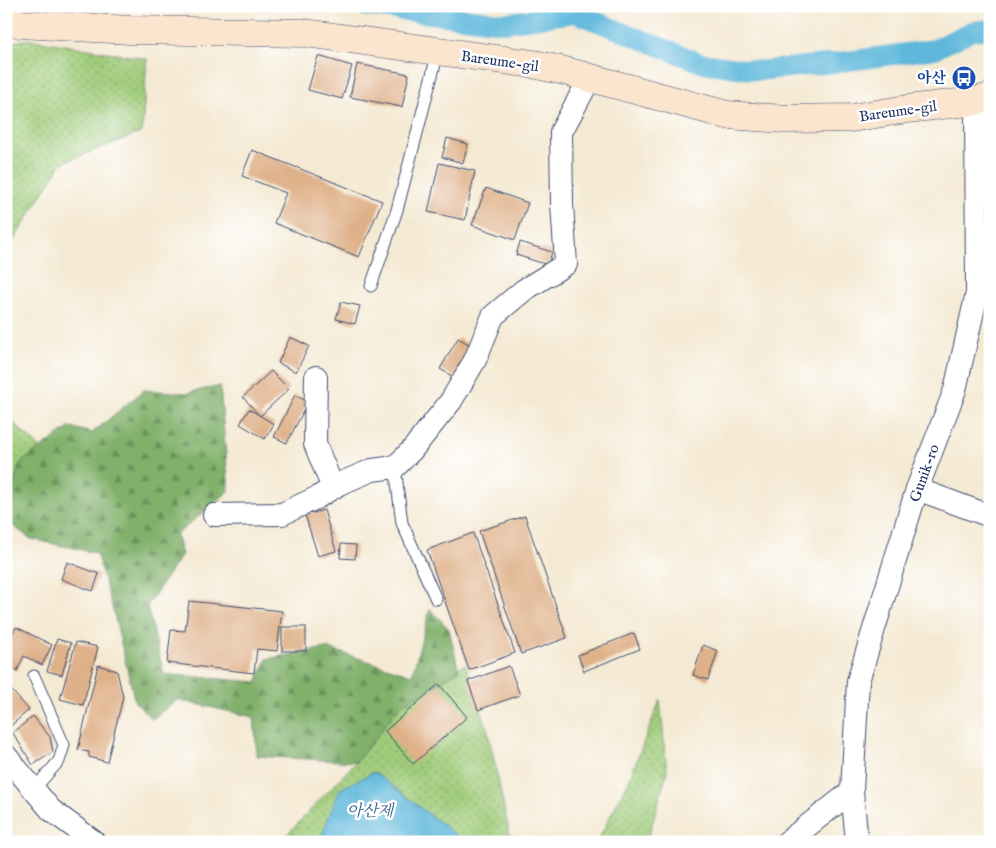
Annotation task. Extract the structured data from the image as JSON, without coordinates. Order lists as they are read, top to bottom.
{
  "streets": {
    "street": ["Bareume-gil", "Gunik-ro"]
  },
  "crossings": [
    ["Bareume-gil", "Gunik-ro"]
  ],
  "water": ["아산제"],
  "places": {
    "bus stop": ["아산"]
  }
}
